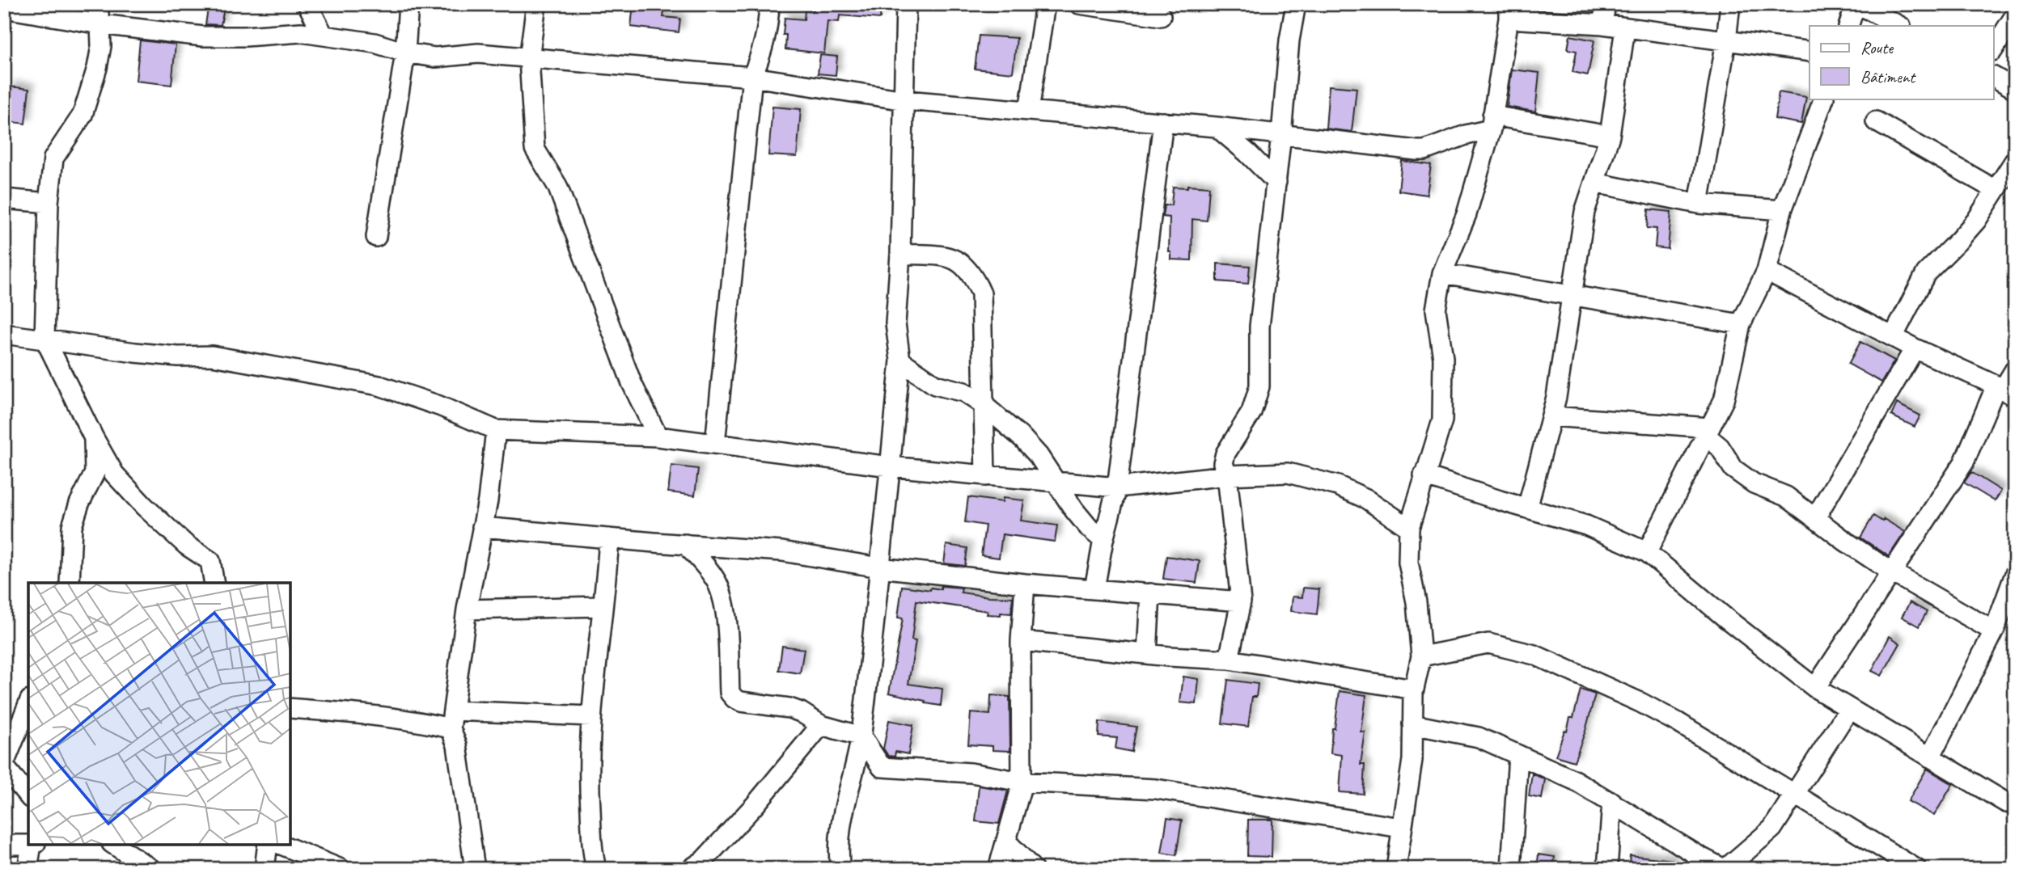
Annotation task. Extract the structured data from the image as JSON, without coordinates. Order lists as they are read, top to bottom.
{
  "legend": ["Route", "Bâtiment"]
}
